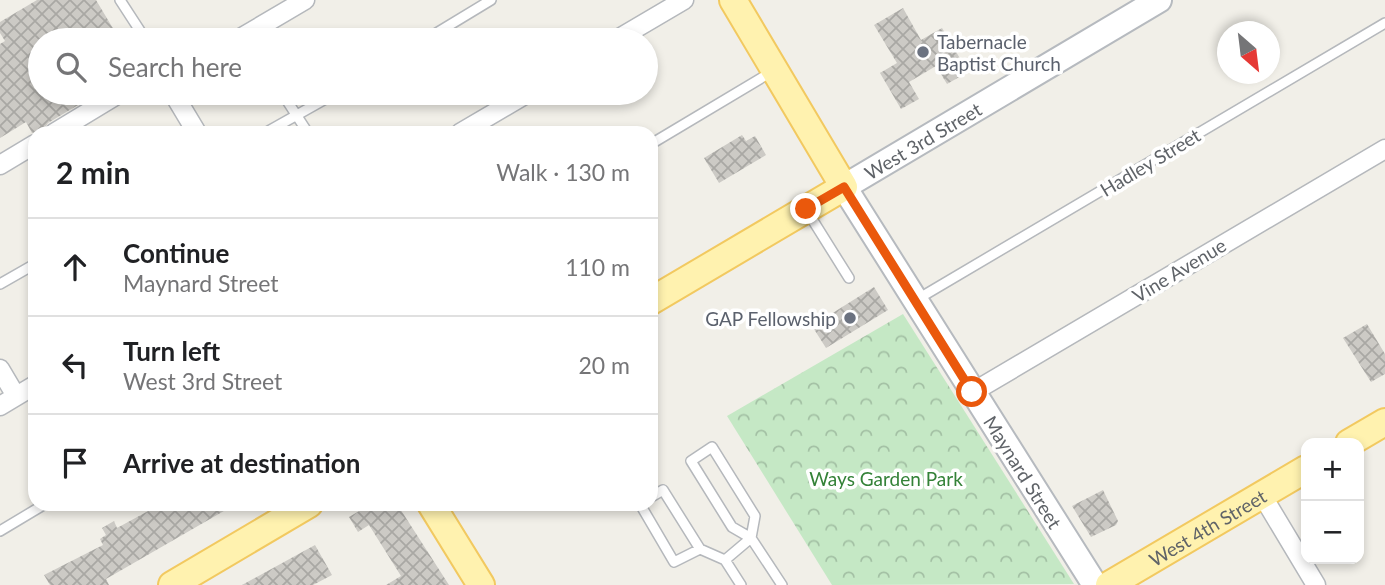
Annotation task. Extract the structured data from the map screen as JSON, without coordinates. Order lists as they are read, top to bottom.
{
  "streets": {
    "main road": ["West 3rd Street", "Maynard Street", "West 4th Street"],
    "street": ["Vine Avenue"],
    "lane": ["Hadley Street"]
  },
  "crossings": [
    ["West 3rd Street", "Maynard Street"],
    ["Hadley Street", "Maynard Street"],
    ["Vine Avenue", "Maynard Street"]
  ],
  "parks": ["Ways Garden Park"],
  "places": ["Tabernacle Baptist Church", "GAP Fellowship"],
  "north": "bottom right",
  "page": {
    "search": "Search here",
    "heading": ["2 min", "Walk · 130 m"],
    "list": [
      ["Continue", "Maynard Street", "110 m"],
      ["Turn left", "West 3rd Street", "20 m"],
      "Arrive at destination"
    ],
    "map_buttons": ["+", "−"]
  }
}
